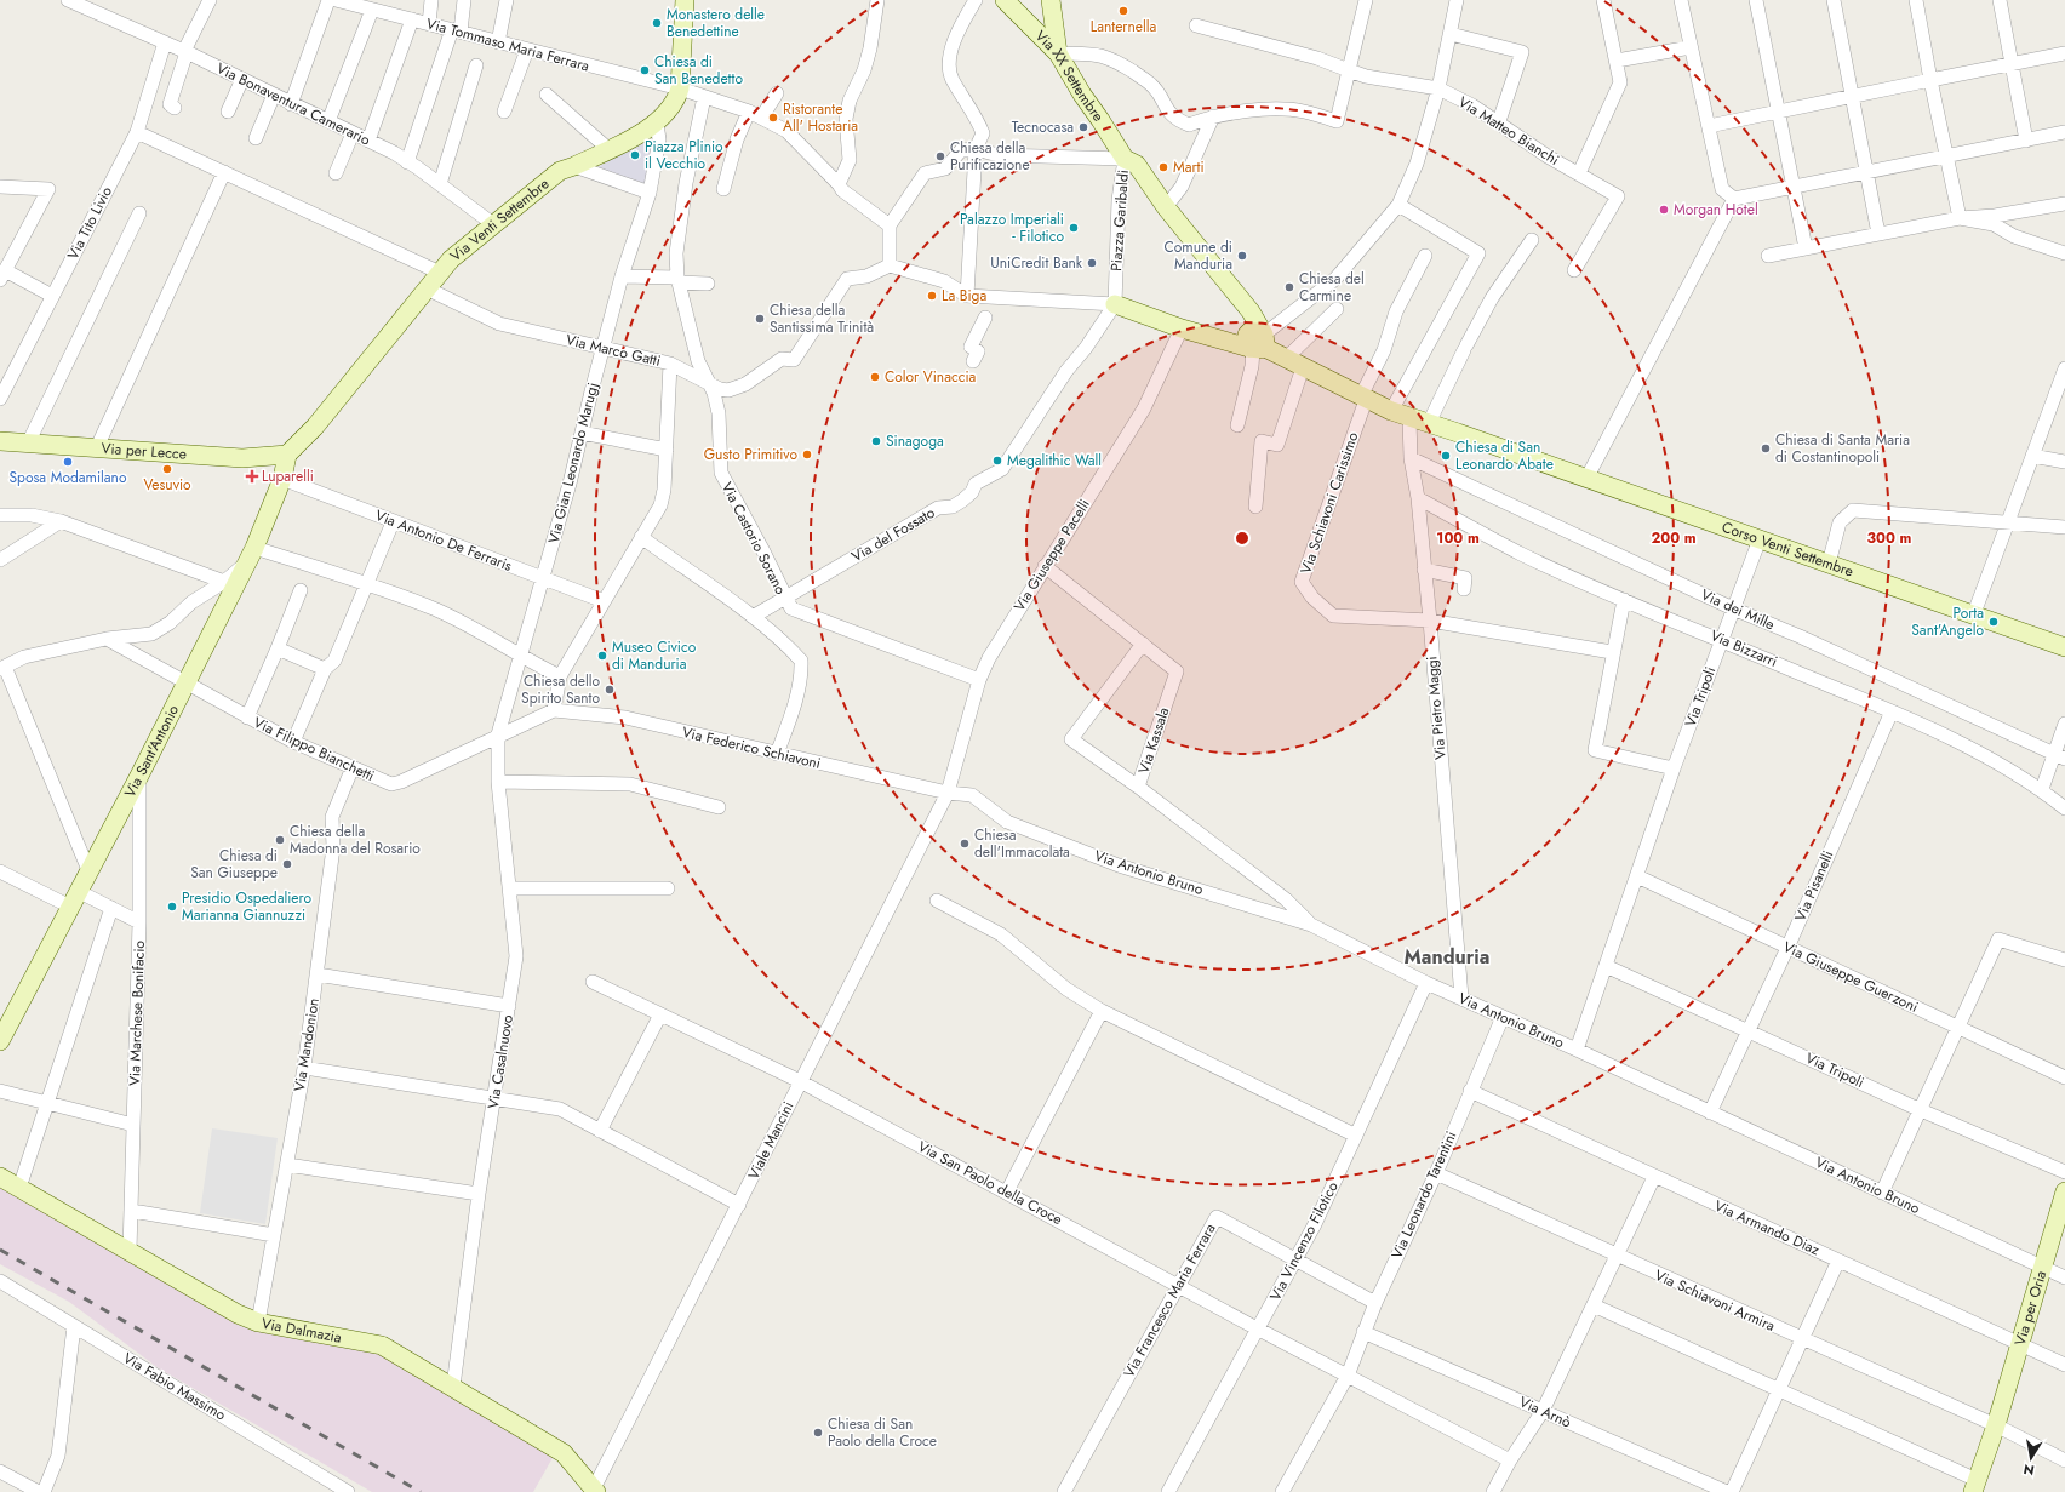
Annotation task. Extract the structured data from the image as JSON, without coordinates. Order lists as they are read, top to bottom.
{
  "streets": {
    "street": [
      "Via Tommaso Maria Ferrara",
      "Via XX Settembre",
      "Via Bonaventura Camerario",
      "Via Matteo Bianchi",
      "Via Venti Settembre",
      "Piazza Garibaldi",
      "Via Tito Livio",
      "Via Marco Gatti",
      "Via per Lecce",
      "Via Gian Leonardo Marugj",
      "Via Schiavoni Carissimo",
      "Via del Fossato",
      "Via Castorio Sorano",
      "Via Antonio De Ferraris",
      "Corso Venti Settembre",
      "Via Giuseppe Pacelli",
      "Via dei Mille",
      "Via Bizzarri",
      "Via Tripoli",
      "Via Pietro Maggi",
      "Via Kassala",
      "Via Federico Schiavoni",
      "Via Filippo Bianchetti",
      "Via Sant'Antonio",
      "Via Antonio Bruno",
      "Via Pisanelli",
      "Via Giuseppe Guerzoni",
      "Via Marchese Bonifacio",
      "Via Mandonion",
      "Via Casalnuovo",
      "Viale Mancini",
      "Via San Paolo della Croce",
      "Via Leonardo Tarentini",
      "Via Armando Diaz",
      "Via Vincenzo Filotico",
      "Via Francesco Maria Ferrara",
      "Via Schiavoni Armira",
      "Via per Oria",
      "Via Dalmazia",
      "Via Fabio Massimo",
      "Via Arnò"
    ]
  },
  "crossings": [
    ["Via Tommaso Maria Ferrara", "Via Venti Settembre"],
    ["Via Tommaso Maria Ferrara", "Via Castorio Sorano"],
    ["Via XX Settembre", "Piazza Garibaldi"],
    ["Via Bonaventura Camerario", "Via Venti Settembre"],
    ["Via Bonaventura Camerario", "Via Tito Livio"],
    ["Via Venti Settembre", "Via Marco Gatti"],
    ["Via Venti Settembre", "Via per Lecce"],
    ["Via Venti Settembre", "Via Sant'Antonio"],
    ["Piazza Garibaldi", "Via del Fossato"],
    ["Via Marco Gatti", "Via Gian Leonardo Marugj"],
    ["Via Marco Gatti", "Via Castorio Sorano"],
    ["Via per Lecce", "Via Sant'Antonio"],
    ["Via Gian Leonardo Marugj", "Via Antonio De Ferraris"],
    ["Via Gian Leonardo Marugj", "Via Filippo Bianchetti"],
    ["Via Gian Leonardo Marugj", "Via Casalnuovo"],
    ["Via Schiavoni Carissimo", "Corso Venti Settembre"],
    ["Via Schiavoni Carissimo", "Via Pietro Maggi"],
    ["Via del Fossato", "Via Castorio Sorano"],
    ["Via Castorio Sorano", "Via Giuseppe Pacelli"],
    ["Via Antonio De Ferraris", "Via Sant'Antonio"],
    ["Corso Venti Settembre", "Via Tripoli"],
    ["Corso Venti Settembre", "Via Pietro Maggi"],
    ["Via Giuseppe Pacelli", "Via Kassala"],
    ["Via Giuseppe Pacelli", "Via Federico Schiavoni"],
    ["Via Giuseppe Pacelli", "Via Antonio Bruno"],
    ["Via Giuseppe Pacelli", "Viale Mancini"],
    ["Via dei Mille", "Via Tripoli"],
    ["Via dei Mille", "Via Pietro Maggi"],
    ["Via Bizzarri", "Via Tripoli"],
    ["Via Bizzarri", "Via Pietro Maggi"],
    ["Via Bizzarri", "Via Pisanelli"],
    ["Via Tripoli", "Via Antonio Bruno"],
    ["Via Tripoli", "Via Pisanelli"],
    ["Via Tripoli", "Via Giuseppe Guerzoni"],
    ["Via Pietro Maggi", "Via Antonio Bruno"],
    ["Via Kassala", "Via Antonio Bruno"],
    ["Via Federico Schiavoni", "Via Filippo Bianchetti"],
    ["Via Federico Schiavoni", "Via Antonio Bruno"],
    ["Via Federico Schiavoni", "Viale Mancini"],
    ["Via Filippo Bianchetti", "Via Sant'Antonio"],
    ["Via Filippo Bianchetti", "Via Mandonion"],
    ["Via Filippo Bianchetti", "Via Casalnuovo"],
    ["Via Sant'Antonio", "Via Marchese Bonifacio"],
    ["Via Antonio Bruno", "Via Pisanelli"],
    ["Via Antonio Bruno", "Viale Mancini"],
    ["Via Antonio Bruno", "Via Leonardo Tarentini"],
    ["Via Antonio Bruno", "Via Vincenzo Filotico"],
    ["Via Antonio Bruno", "Via per Oria"],
    ["Via Pisanelli", "Via Giuseppe Guerzoni"],
    ["Via Marchese Bonifacio", "Via Dalmazia"],
    ["Via Mandonion", "Via Dalmazia"],
    ["Via Casalnuovo", "Via Dalmazia"],
    ["Viale Mancini", "Via San Paolo della Croce"],
    ["Viale Mancini", "Via Dalmazia"],
    ["Via San Paolo della Croce", "Via Leonardo Tarentini"],
    ["Via San Paolo della Croce", "Via Vincenzo Filotico"],
    ["Via San Paolo della Croce", "Via Francesco Maria Ferrara"],
    ["Via Leonardo Tarentini", "Via Armando Diaz"],
    ["Via Leonardo Tarentini", "Via Francesco Maria Ferrara"],
    ["Via Leonardo Tarentini", "Via Schiavoni Armira"],
    ["Via Leonardo Tarentini", "Via Arnò"],
    ["Via Armando Diaz", "Via per Oria"],
    ["Via Vincenzo Filotico", "Via Francesco Maria Ferrara"],
    ["Via Schiavoni Armira", "Via per Oria"]
  ],
  "districts": ["Manduria"],
  "places": {
    "other": [
      "Lanternella",
      "Monastero delle Benedettine",
      "Chiesa di San Benedetto",
      "Ristorante All' Hostaria",
      "Tecnocasa",
      "Piazza Plinio il Vecchio",
      "Chiesa della Purificazione",
      "Marti",
      "Morgan Hotel",
      "Palazzo Imperiali - Filotico",
      "Comune di Manduria",
      "UniCredit Bank",
      "Chiesa del Carmine",
      "La Biga",
      "Chiesa della Santissima Trinità",
      "Color Vinaccia",
      "Sinagoga",
      "Chiesa di Santa Maria di Costantinopoli",
      "Gusto Primitivo",
      "Chiesa di San Leonardo Abate",
      "Megalithic Wall",
      "Sposa Modamilano",
      "Vesuvio",
      "Porta Sant'Angelo",
      "Museo Civico di Manduria",
      "Chiesa dello Spirito Santo",
      "Chiesa della Madonna del Rosario",
      "Chiesa dell'Immacolata",
      "Chiesa di San Giuseppe",
      "Presidio Ospedaliero Marianna Giannuzzi",
      "Chiesa di San Paolo della Croce"
    ],
    "health": ["Luparelli"]
  },
  "north": "bottom",
  "rings": ["100 m", "200 m", "300 m"]
}
